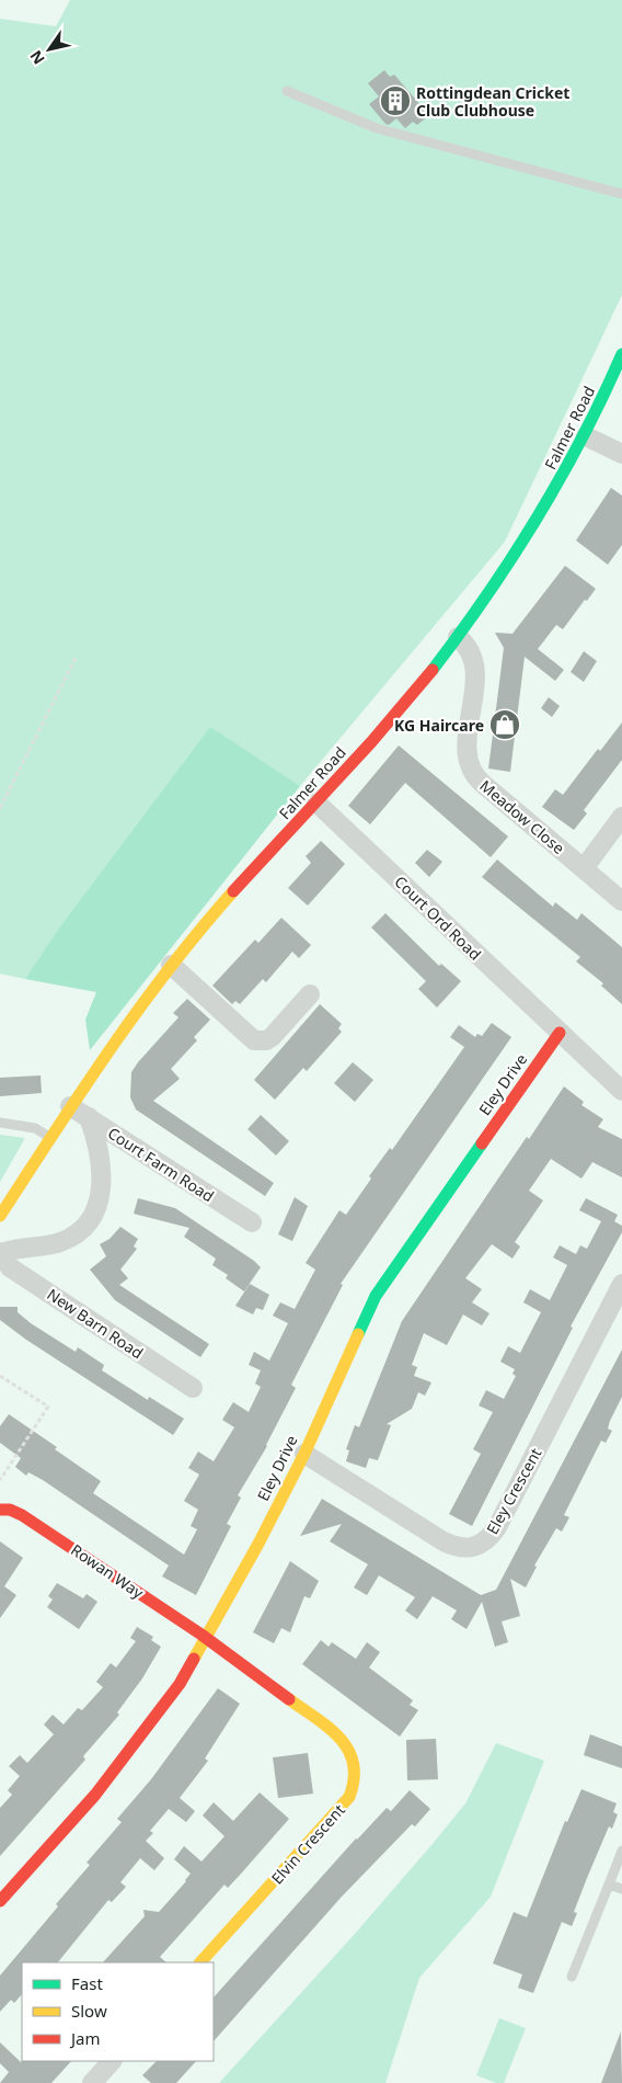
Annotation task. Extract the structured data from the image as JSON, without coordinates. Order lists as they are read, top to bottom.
{
  "streets": {
    "street": [
      "Falmer Road",
      "Meadow Close",
      "Court Ord Road",
      "Eley Drive",
      "Court Farm Road",
      "New Barn Road",
      "Eley Crescent",
      "Rowan Way",
      "Elvin Crescent"
    ]
  },
  "crossings": [
    ["Falmer Road", "Meadow Close"],
    ["Falmer Road", "Court Ord Road"],
    ["Falmer Road", "Court Farm Road"],
    ["Court Ord Road", "Eley Drive"],
    ["Eley Drive", "Eley Crescent"],
    ["Eley Drive", "Rowan Way"],
    ["Eley Drive", "Elvin Crescent"],
    ["Court Farm Road", "New Barn Road"],
    ["Rowan Way", "Elvin Crescent"]
  ],
  "places": {
    "building": ["Rottingdean Cricket Club Clubhouse"],
    "shop": ["KG Haircare"]
  },
  "legend": ["Fast", "Slow", "Jam"],
  "north": "bottom left"
}
